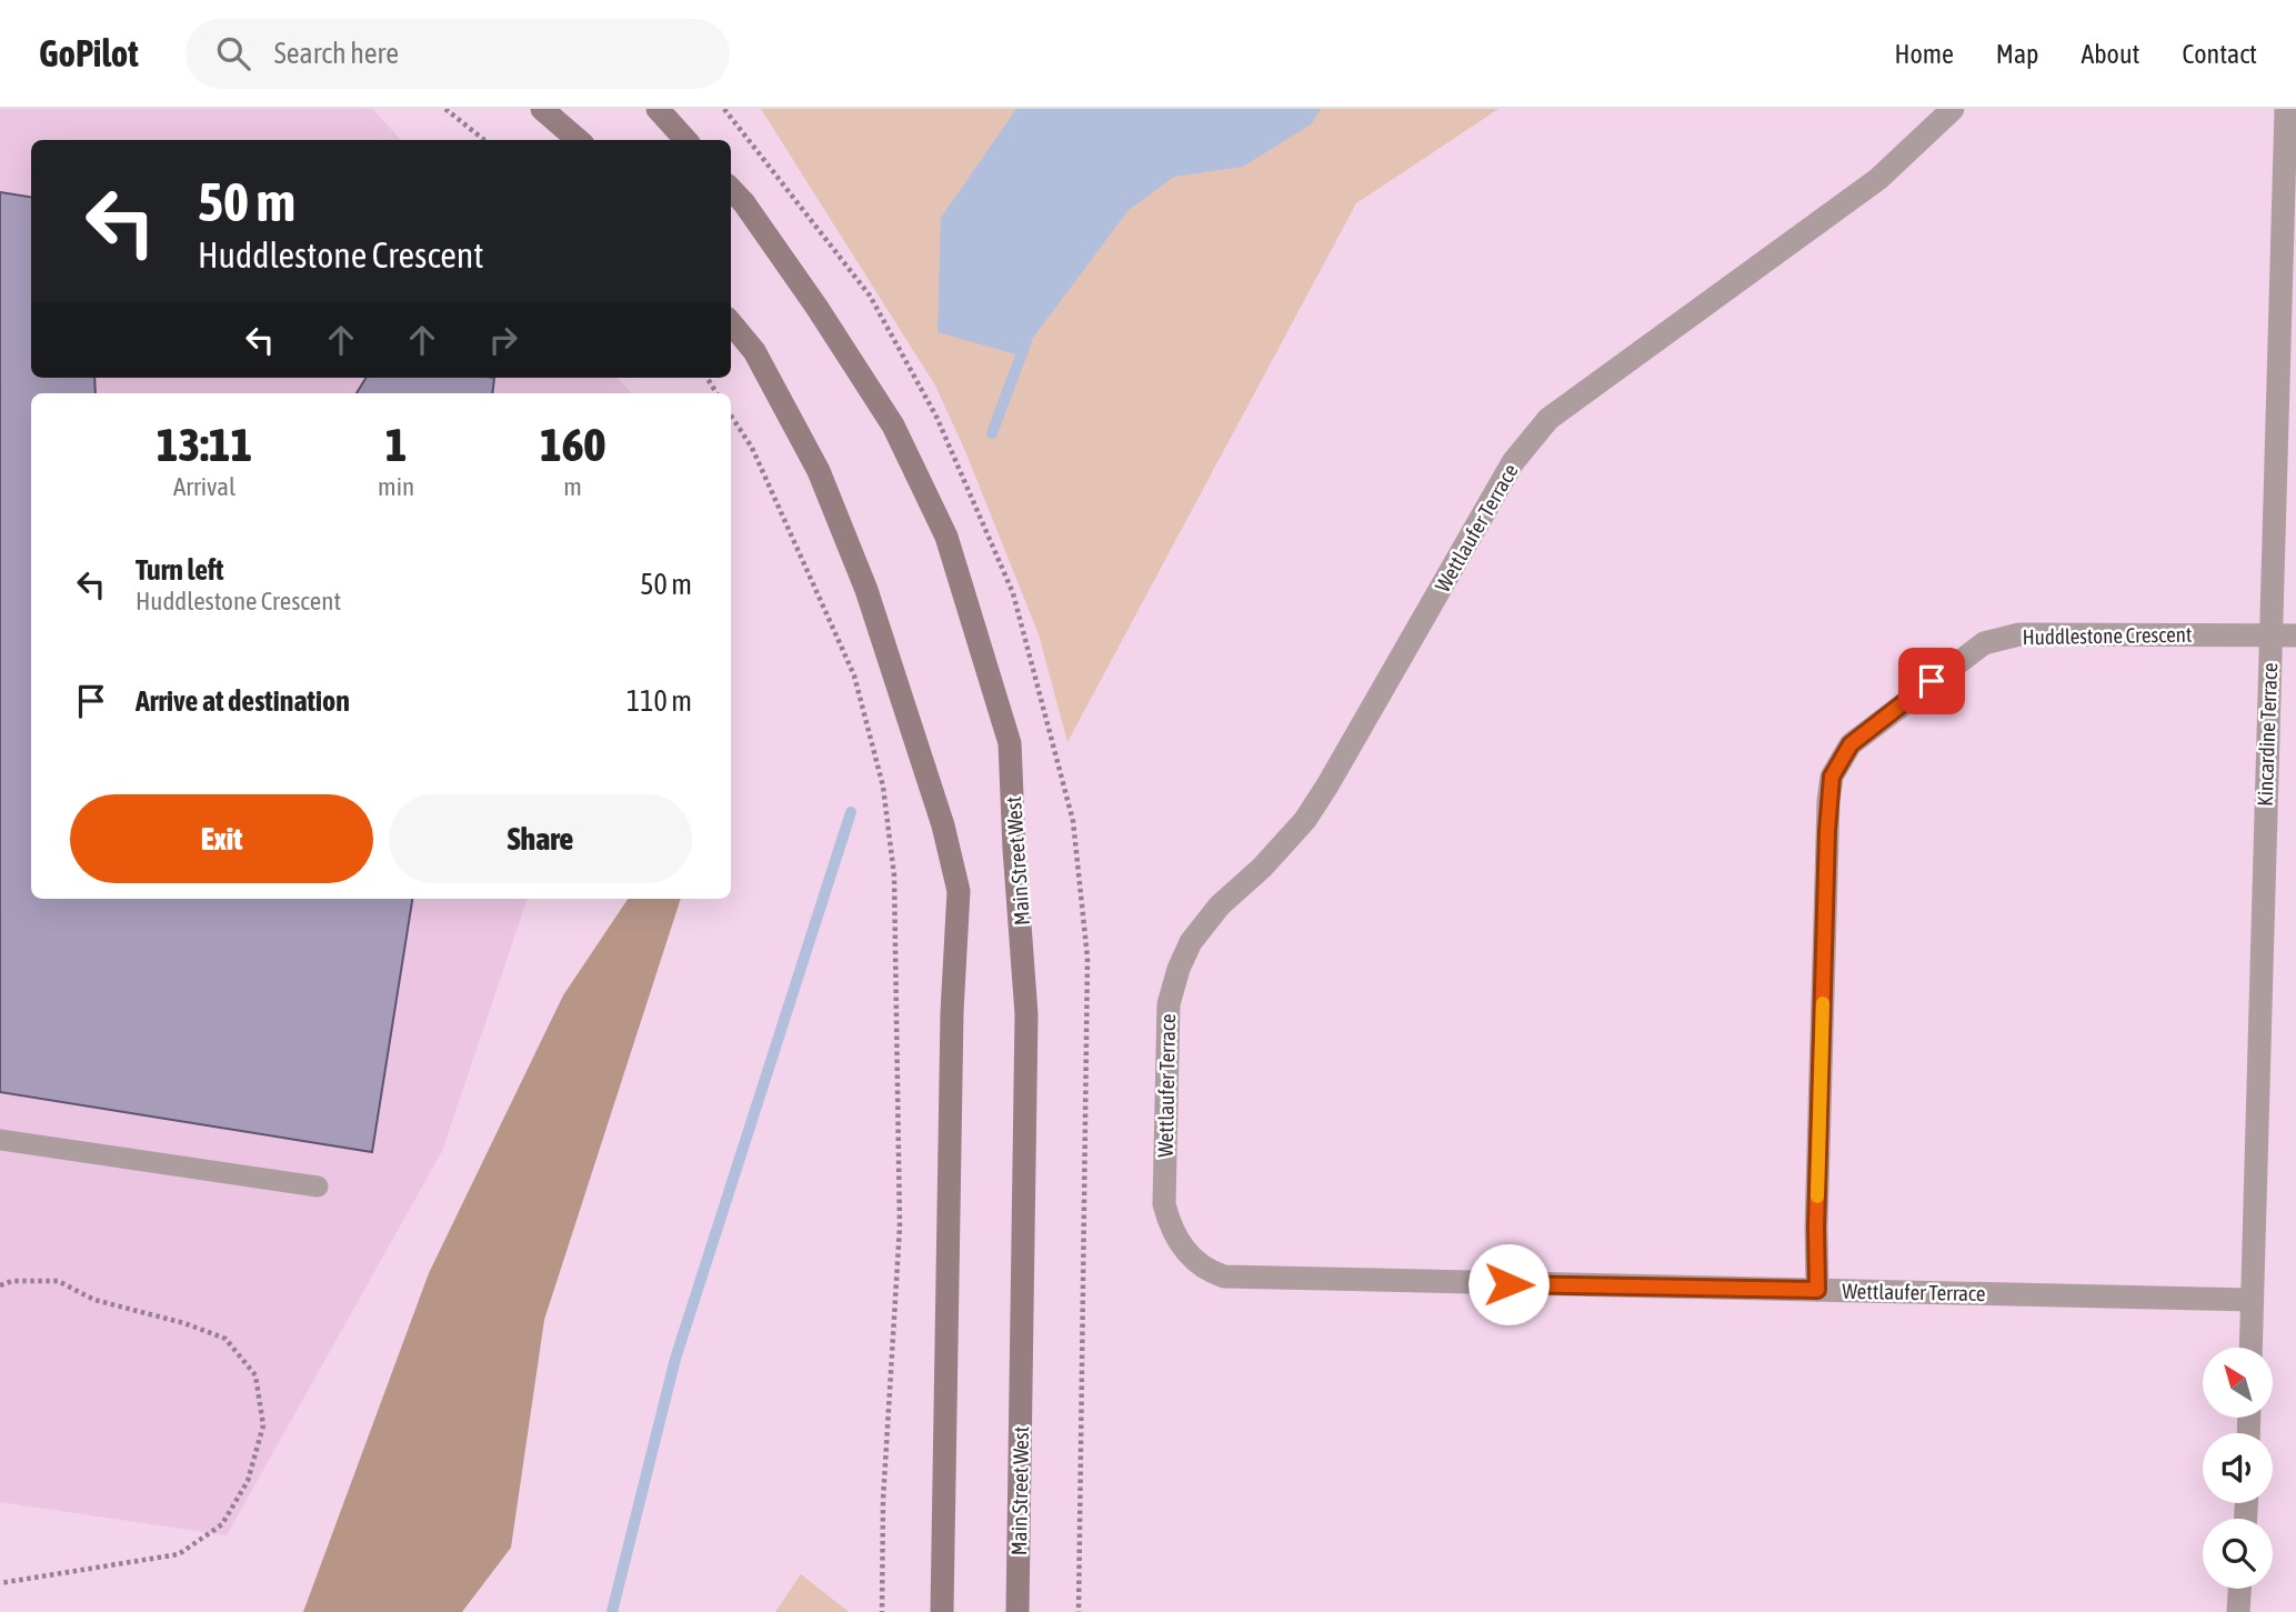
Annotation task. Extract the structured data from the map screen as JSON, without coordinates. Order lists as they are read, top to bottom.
{
  "streets": {
    "main road": ["Main Street West"],
    "street": ["Wettlaufer Terrace", "Huddlestone Crescent", "Kincardine Terrace"]
  },
  "crossings": [
    ["Wettlaufer Terrace", "Huddlestone Crescent"],
    ["Wettlaufer Terrace", "Kincardine Terrace"],
    ["Huddlestone Crescent", "Kincardine Terrace"]
  ],
  "north": "top left",
  "page": {
    "header": "GoPilot",
    "search": "Search here",
    "nav": [
      "Home",
      "Map",
      "About",
      "Contact"
    ],
    "turn": ["50 m", "Huddlestone Crescent"],
    "eta": [
      "13:11",
      "Arrival",
      "1",
      "min",
      "160",
      "m"
    ],
    "list": [
      {
        "name": "Turn left",
        "note": "Huddlestone Crescent",
        "value": "50 m"
      },
      {
        "name": "Arrive at destination",
        "value": "110 m"
      }
    ],
    "buttons": ["Exit", "Share"]
  }
}
